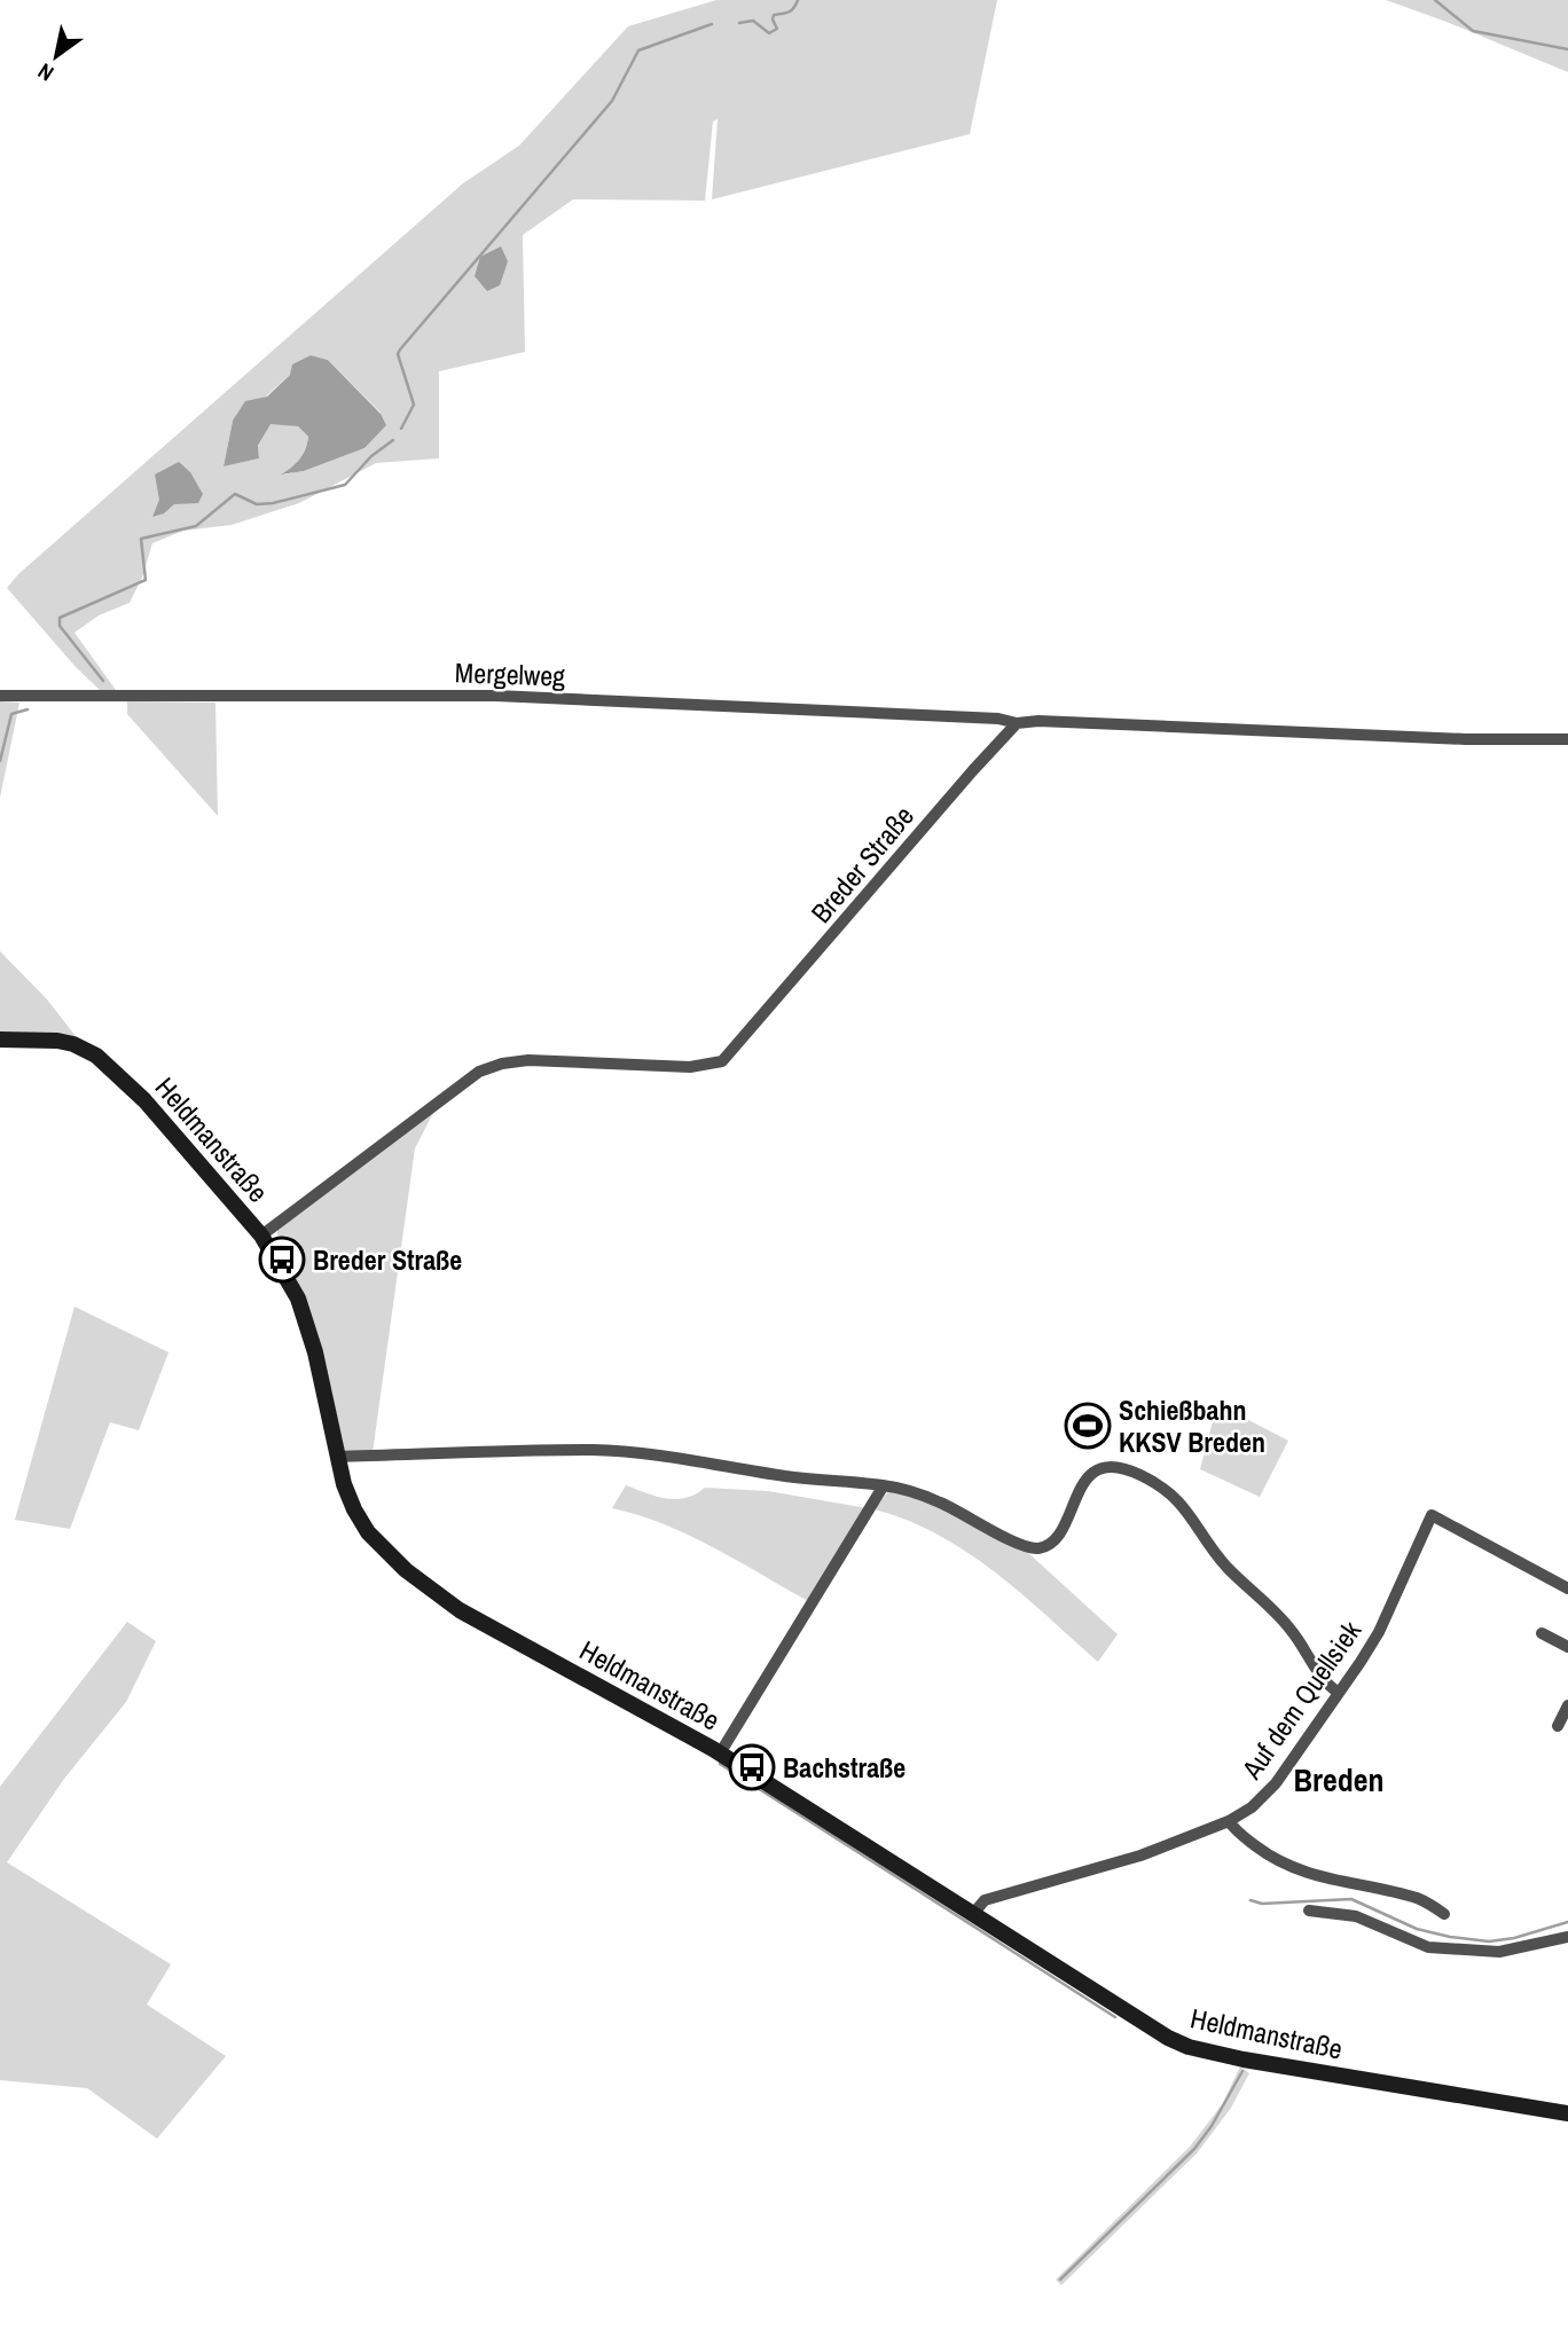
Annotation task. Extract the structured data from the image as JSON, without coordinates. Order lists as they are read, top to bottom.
{
  "streets": {
    "main road": ["Heldmanstraße"],
    "street": ["Mergelweg", "Breder Straße", "Auf dem Quellsiek"]
  },
  "crossings": [
    ["Mergelweg", "Breder Straße"],
    ["Breder Straße", "Heldmanstraße"],
    ["Heldmanstraße", "Auf dem Quellsiek"]
  ],
  "districts": ["Breden"],
  "places": {
    "bus stop": ["Breder Straße", "Bachstraße"],
    "sports": ["Schießbahn KKSV Breden"]
  },
  "north": "bottom left"
}
